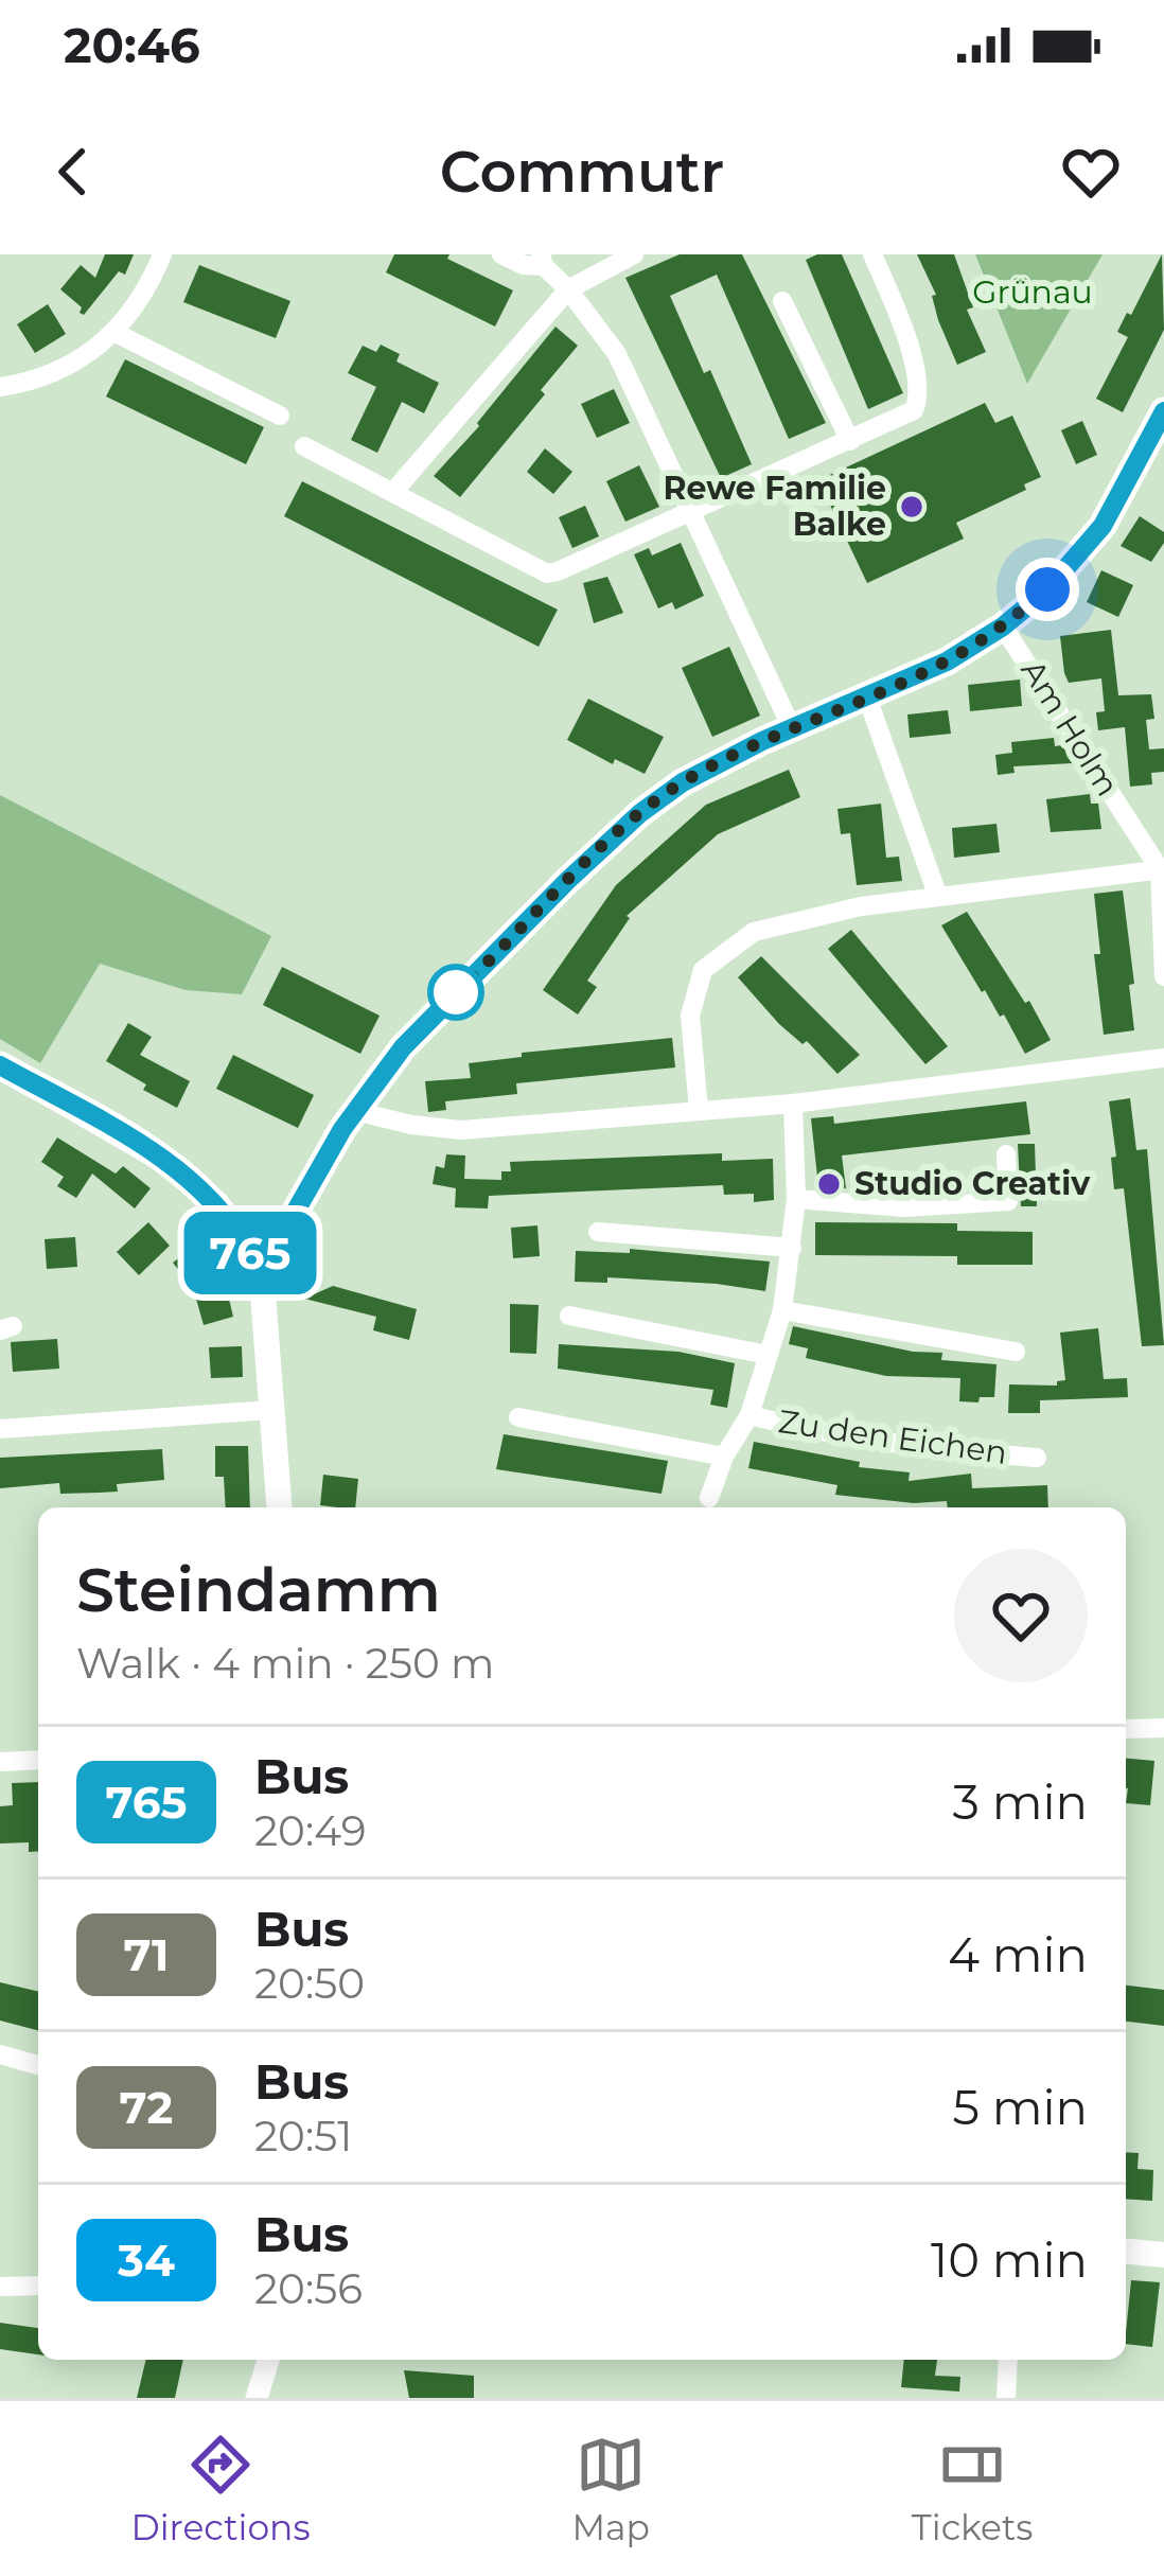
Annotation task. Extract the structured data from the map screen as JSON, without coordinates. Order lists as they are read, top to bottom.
{
  "streets": {
    "street": ["Am Holm", "Zu den Eichen"]
  },
  "parks": ["Grünau"],
  "places": ["Rewe Familie Balke", "Studio Creativ"],
  "lines": ["bus line 765"],
  "page": {
    "status": "20:46",
    "header": "Commutr",
    "on_map": "765",
    "heading": ["Steindamm", "Walk · 4 min · 250 m"],
    "list": [
      {
        "mark": "765",
        "name": "Bus",
        "note": "20:49",
        "value": "3 min"
      },
      {
        "mark": "71",
        "name": "Bus",
        "note": "20:50",
        "value": "4 min"
      },
      {
        "mark": "72",
        "name": "Bus",
        "note": "20:51",
        "value": "5 min"
      },
      {
        "mark": "34",
        "name": "Bus",
        "note": "20:56",
        "value": "10 min"
      }
    ],
    "tabs": ["Directions", "Map", "Tickets"]
  }
}
